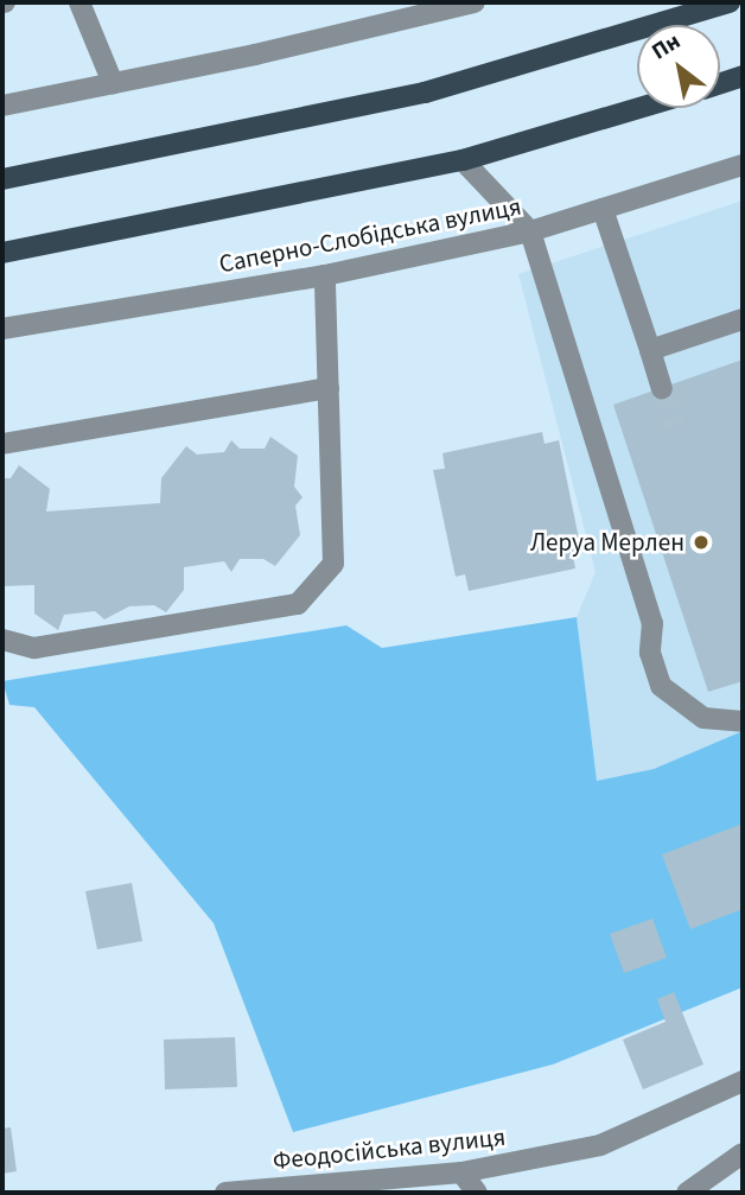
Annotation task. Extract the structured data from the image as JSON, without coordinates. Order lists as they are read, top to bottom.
{
  "streets": {
    "main road": ["Саперно-Слобідська вулиця"],
    "street": ["Феодосійська вулиця"]
  },
  "places": ["Леруа Мерлен"],
  "north": "top left"
}
